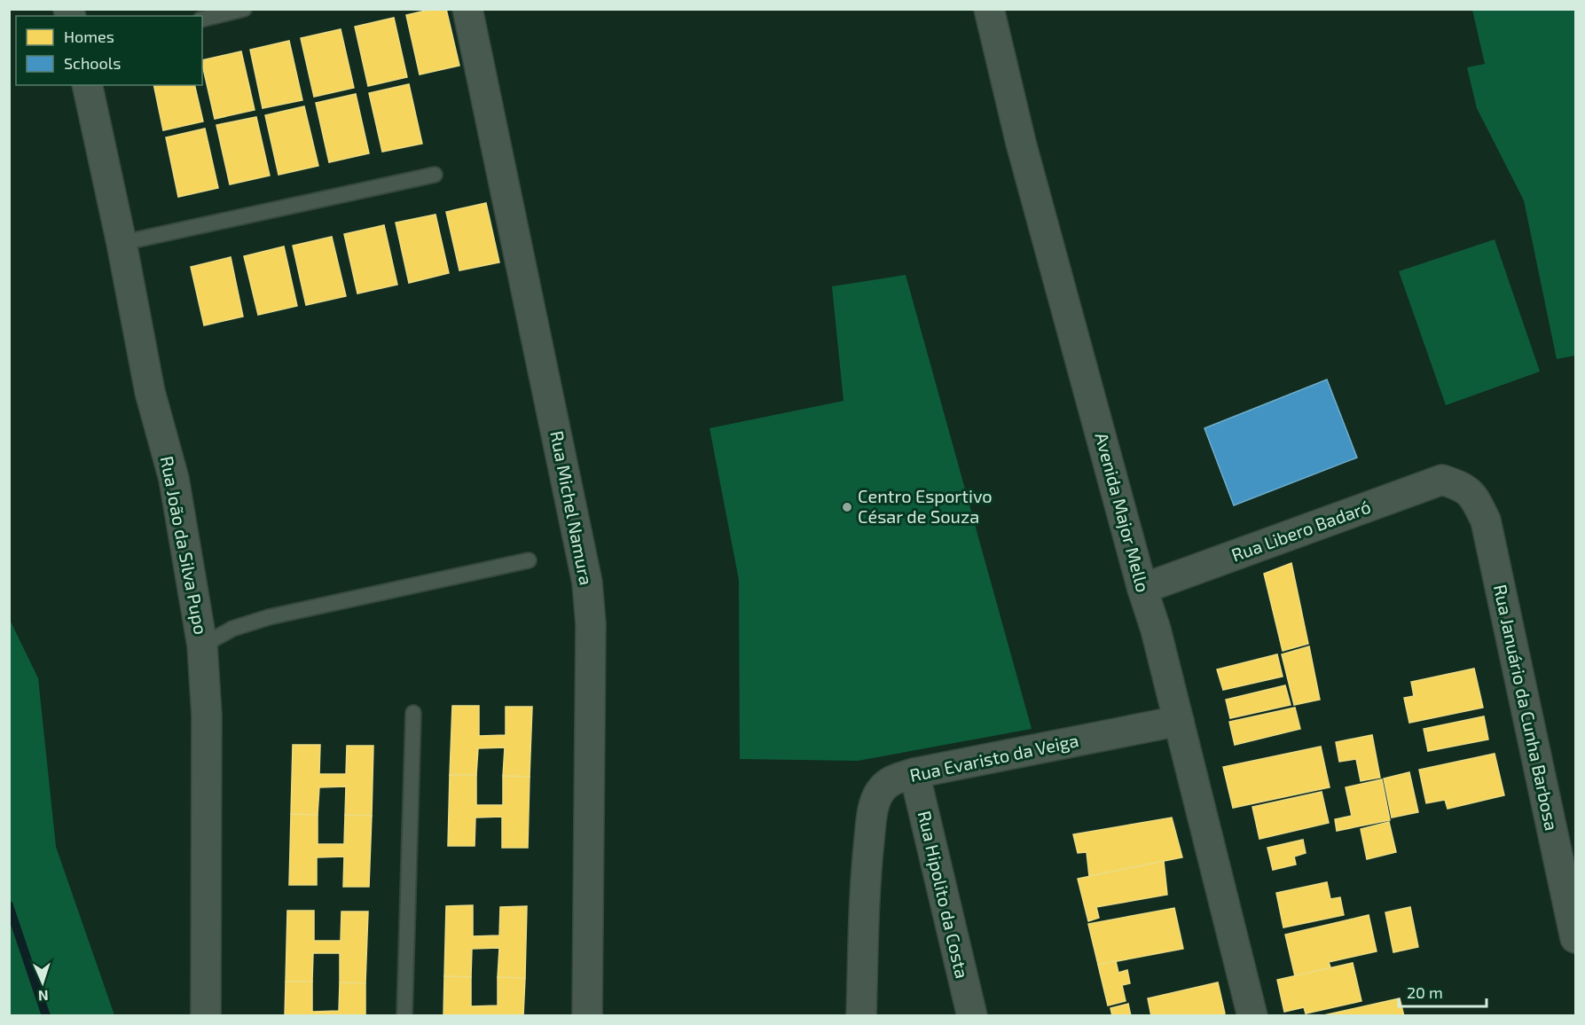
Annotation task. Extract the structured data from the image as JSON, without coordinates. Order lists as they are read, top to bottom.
{
  "streets": {
    "street": [
      "Rua Michel Namura",
      "Avenida Major Mello",
      "Rua Libero Badaró",
      "Rua João da Silva Pupo",
      "Rua Januário da Cunha Barbosa",
      "Rua Evaristo da Veiga",
      "Rua Hipolito da Costa"
    ]
  },
  "crossings": [
    ["Avenida Major Mello", "Rua Libero Badaró"],
    ["Avenida Major Mello", "Rua Evaristo da Veiga"],
    ["Rua Libero Badaró", "Rua Januário da Cunha Barbosa"],
    ["Rua Evaristo da Veiga", "Rua Hipolito da Costa"]
  ],
  "places": ["Centro Esportivo César de Souza"],
  "legend": ["Homes", "Schools"],
  "scale_bar": "20 m",
  "north": "bottom"
}
